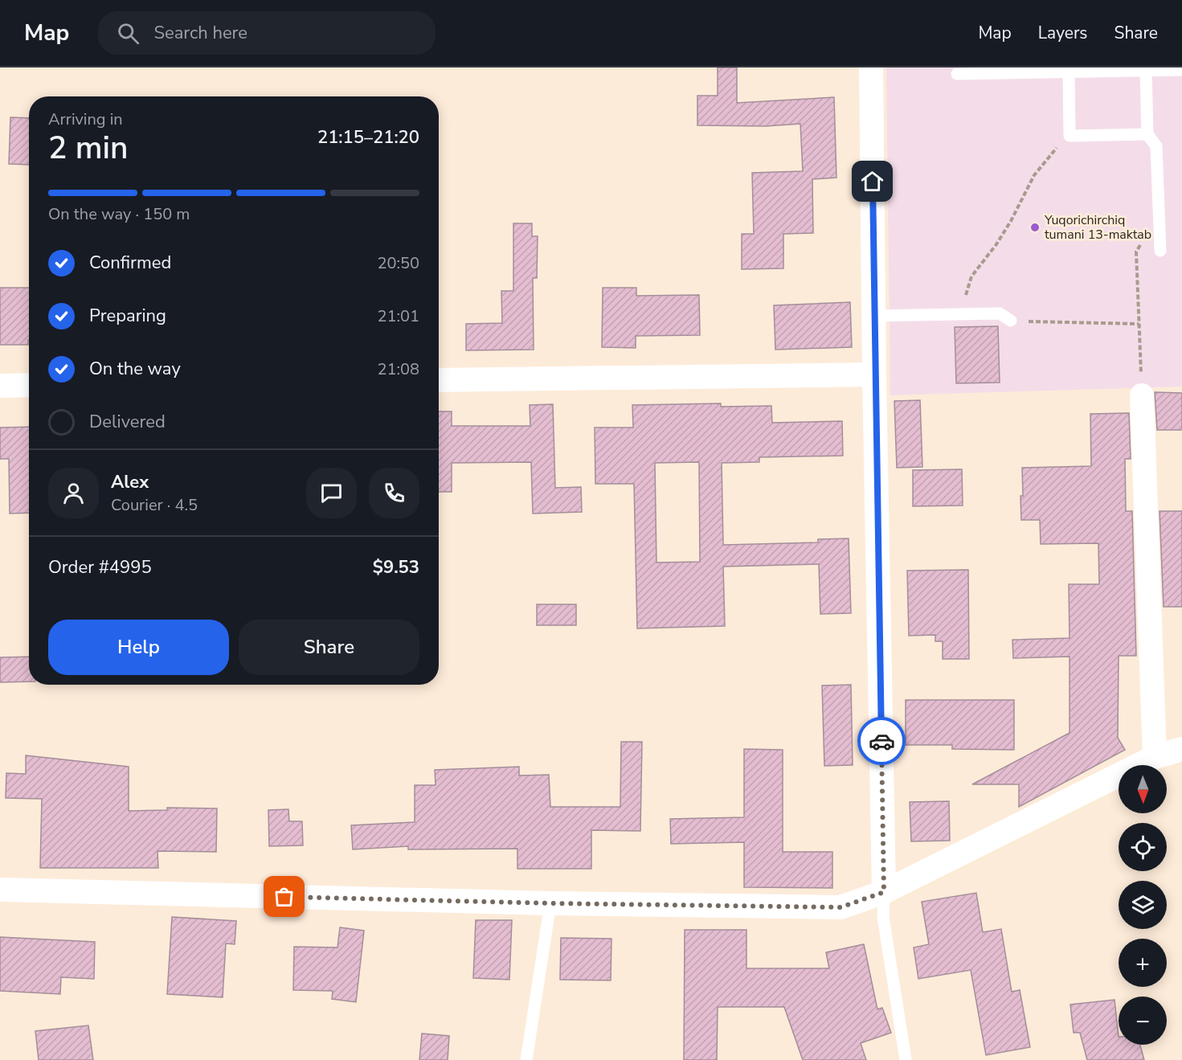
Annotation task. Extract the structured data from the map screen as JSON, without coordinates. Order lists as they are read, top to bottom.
{
  "places": ["Yuqorichirchiq tumani 13-maktab"],
  "north": "bottom",
  "page": {
    "header": "Map",
    "search": "Search here",
    "nav": ["Map", "Layers", "Share"],
    "heading": ["2 min", "Arriving in", "21:15–21:20"],
    "panel": [
      "Alex",
      "Courier · 4.5",
      "Order #4995",
      "$9.53"
    ],
    "bar": "On the way · 150 m",
    "list": [
      ["Confirmed", "20:50"],
      ["Preparing", "21:01"],
      ["On the way", "21:08"],
      "Delivered"
    ],
    "buttons": ["Help", "Share"],
    "map_buttons": ["+", "−"]
  }
}
